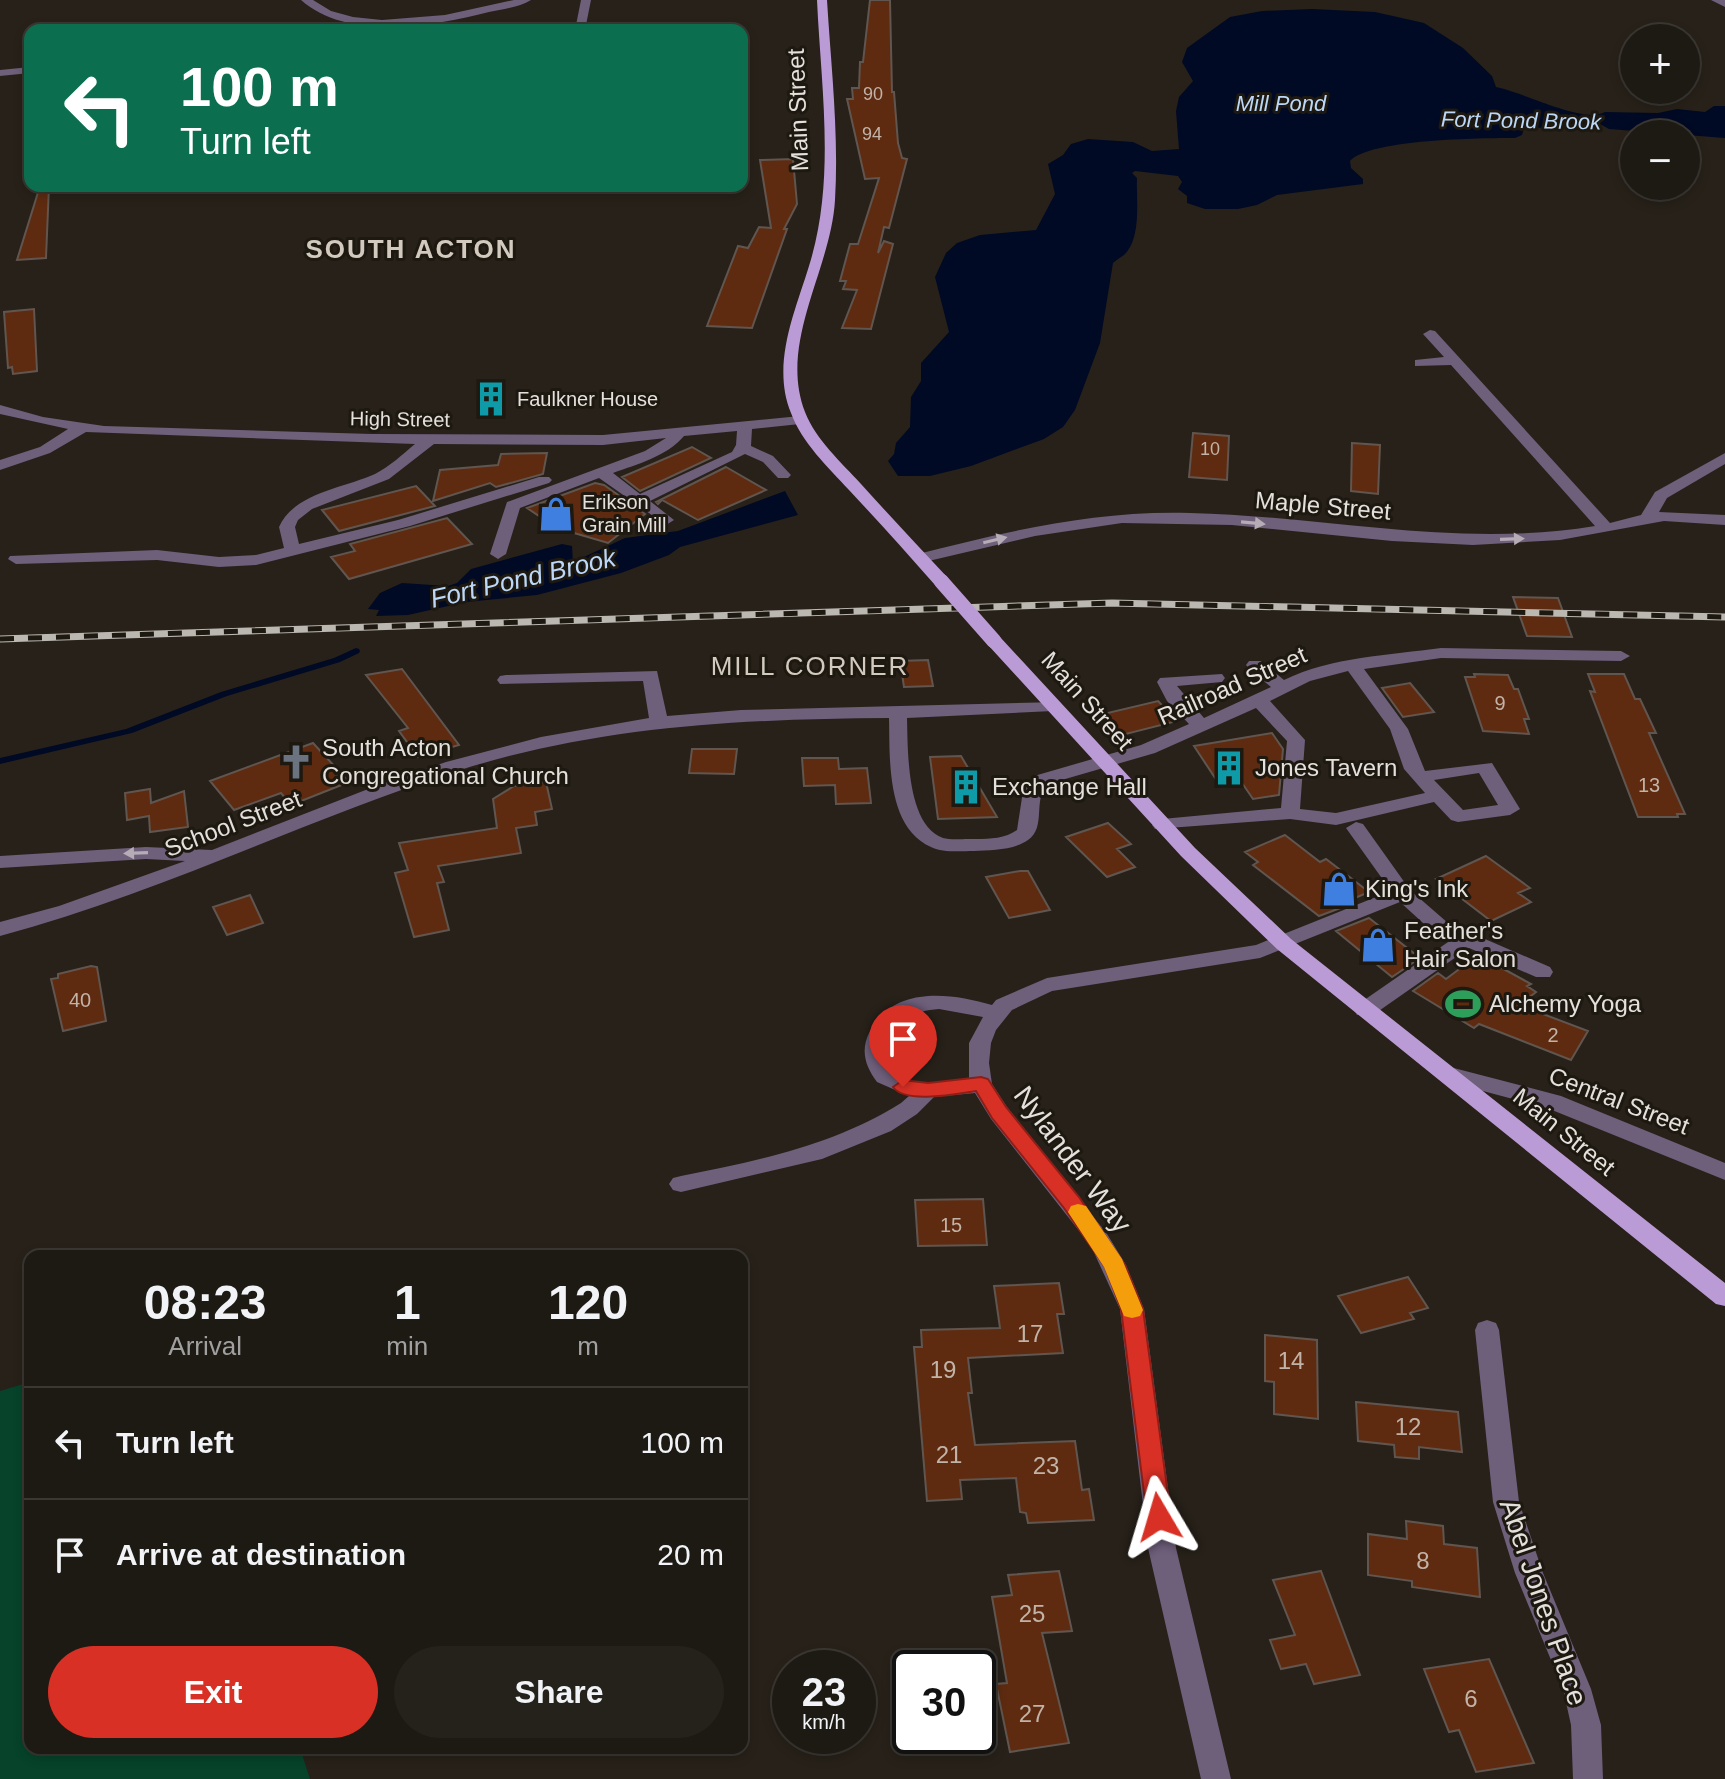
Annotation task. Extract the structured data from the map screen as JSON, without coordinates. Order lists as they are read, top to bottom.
{
  "streets": {
    "main road": ["Main Street"],
    "street": [
      "High Street",
      "Maple Street",
      "Railroad Street",
      "School Street",
      "Central Street",
      "Nylander Way",
      "Abel Jones Place"
    ]
  },
  "crossings": [
    ["Main Street", "High Street"],
    ["Main Street", "Maple Street"],
    ["Main Street", "Railroad Street"],
    ["Main Street", "School Street"],
    ["Main Street", "Central Street"],
    ["Railroad Street", "School Street"]
  ],
  "one_way": ["Maple Street"],
  "districts": ["SOUTH ACTON", "MILL CORNER"],
  "water": ["Mill Pond", "Fort Pond Brook"],
  "places": {
    "building": ["Faulkner House", "Jones Tavern", "Exchange Hall"],
    "shop": ["Erikson Grain Mill", "King's Ink", "Feather's Hair Salon"],
    "church": ["South Acton Congregational Church"],
    "sports": ["Alchemy Yoga"]
  },
  "house_numbers": [
    "90",
    "94",
    "10",
    "9",
    "13",
    "40",
    "2",
    "15",
    "17",
    "14",
    "19",
    "12",
    "21",
    "23",
    "8",
    "25",
    "6",
    "27"
  ],
  "page": {
    "map_buttons": ["+", "−"],
    "turn": ["100 m", "Turn left"],
    "eta": [
      "08:23",
      "Arrival",
      "1",
      "min",
      "120",
      "m"
    ],
    "list": [
      {
        "name": "Turn left",
        "value": "100 m"
      },
      {
        "name": "Arrive at destination",
        "value": "20 m"
      }
    ],
    "buttons": ["Exit", "Share"],
    "speed": "23 km/h",
    "limit": "30"
  }
}
